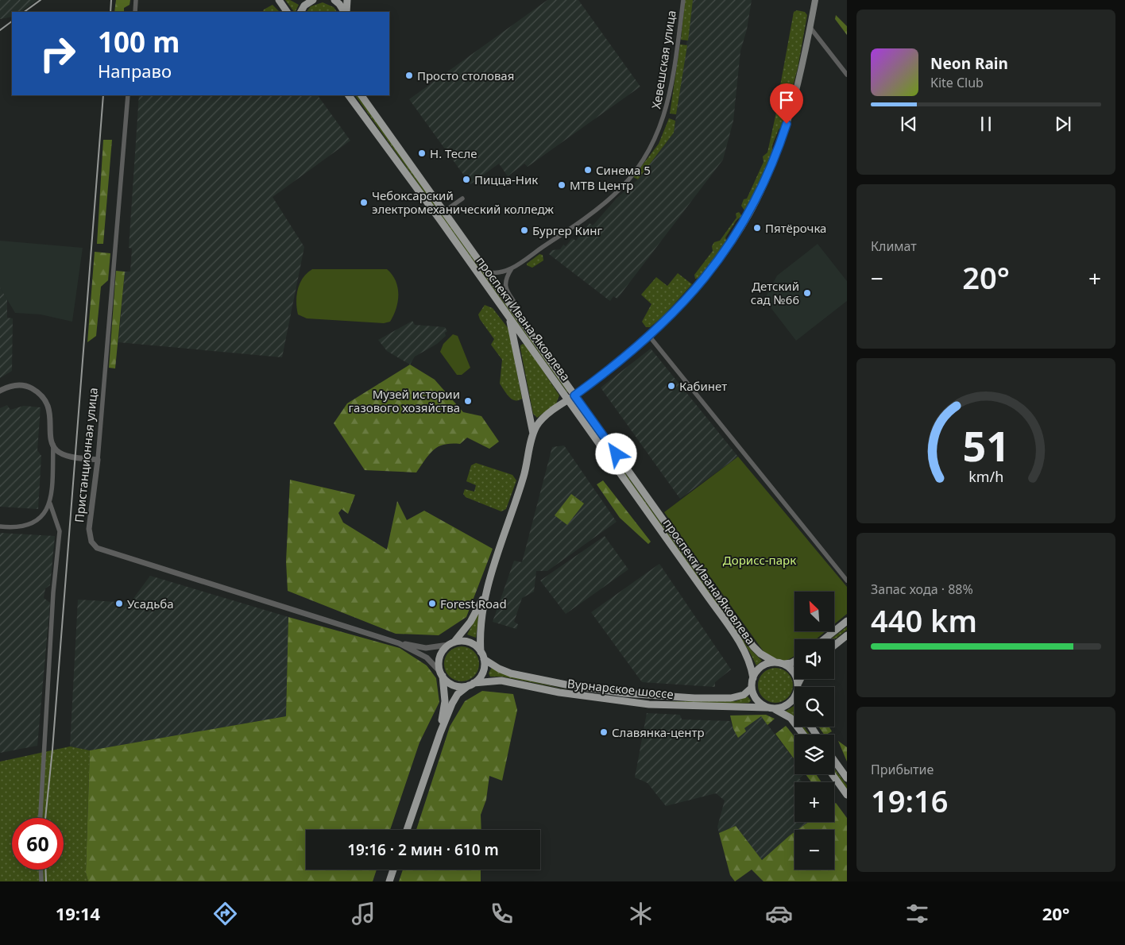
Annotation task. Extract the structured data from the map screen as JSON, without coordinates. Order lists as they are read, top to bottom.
{
  "streets": {
    "main road": ["проспект Ивана Яковлева", "Вурнарское шоссе"],
    "street": ["Хевешская улица", "Пристанционная улица"]
  },
  "crossings": [
    ["Пристанционная улица", "Вурнарское шоссе"]
  ],
  "parks": ["Дорисс-парк"],
  "places": [
    "Просто столовая",
    "Н. Тесле",
    "Синема 5",
    "Пицца-Ник",
    "МТВ Центр",
    "Чебоксарский электромеханический колледж",
    "Пятёрочка",
    "Бургер Кинг",
    "Детский сад №66",
    "Кабинет",
    "Музей истории газового хозяйства",
    "Усадьба",
    "Forest Road",
    "Славянка-центр"
  ],
  "north": "top left",
  "page": {
    "turn": ["100 m", "Направо"],
    "song": ["Neon Rain", "Kite Club"],
    "tile": [
      "Климат",
      ["Запас хода · 88%", "440 km"],
      ["Прибытие", "19:16"]
    ],
    "heat": ["−", "20°", "+"],
    "map_buttons": ["+", "−"],
    "limit": "60",
    "trip": "19:16 · 2 мин · 610 m",
    "tabs": ["19:14", "20°"],
    "gauge": ["51", "km/h"]
  }
}
